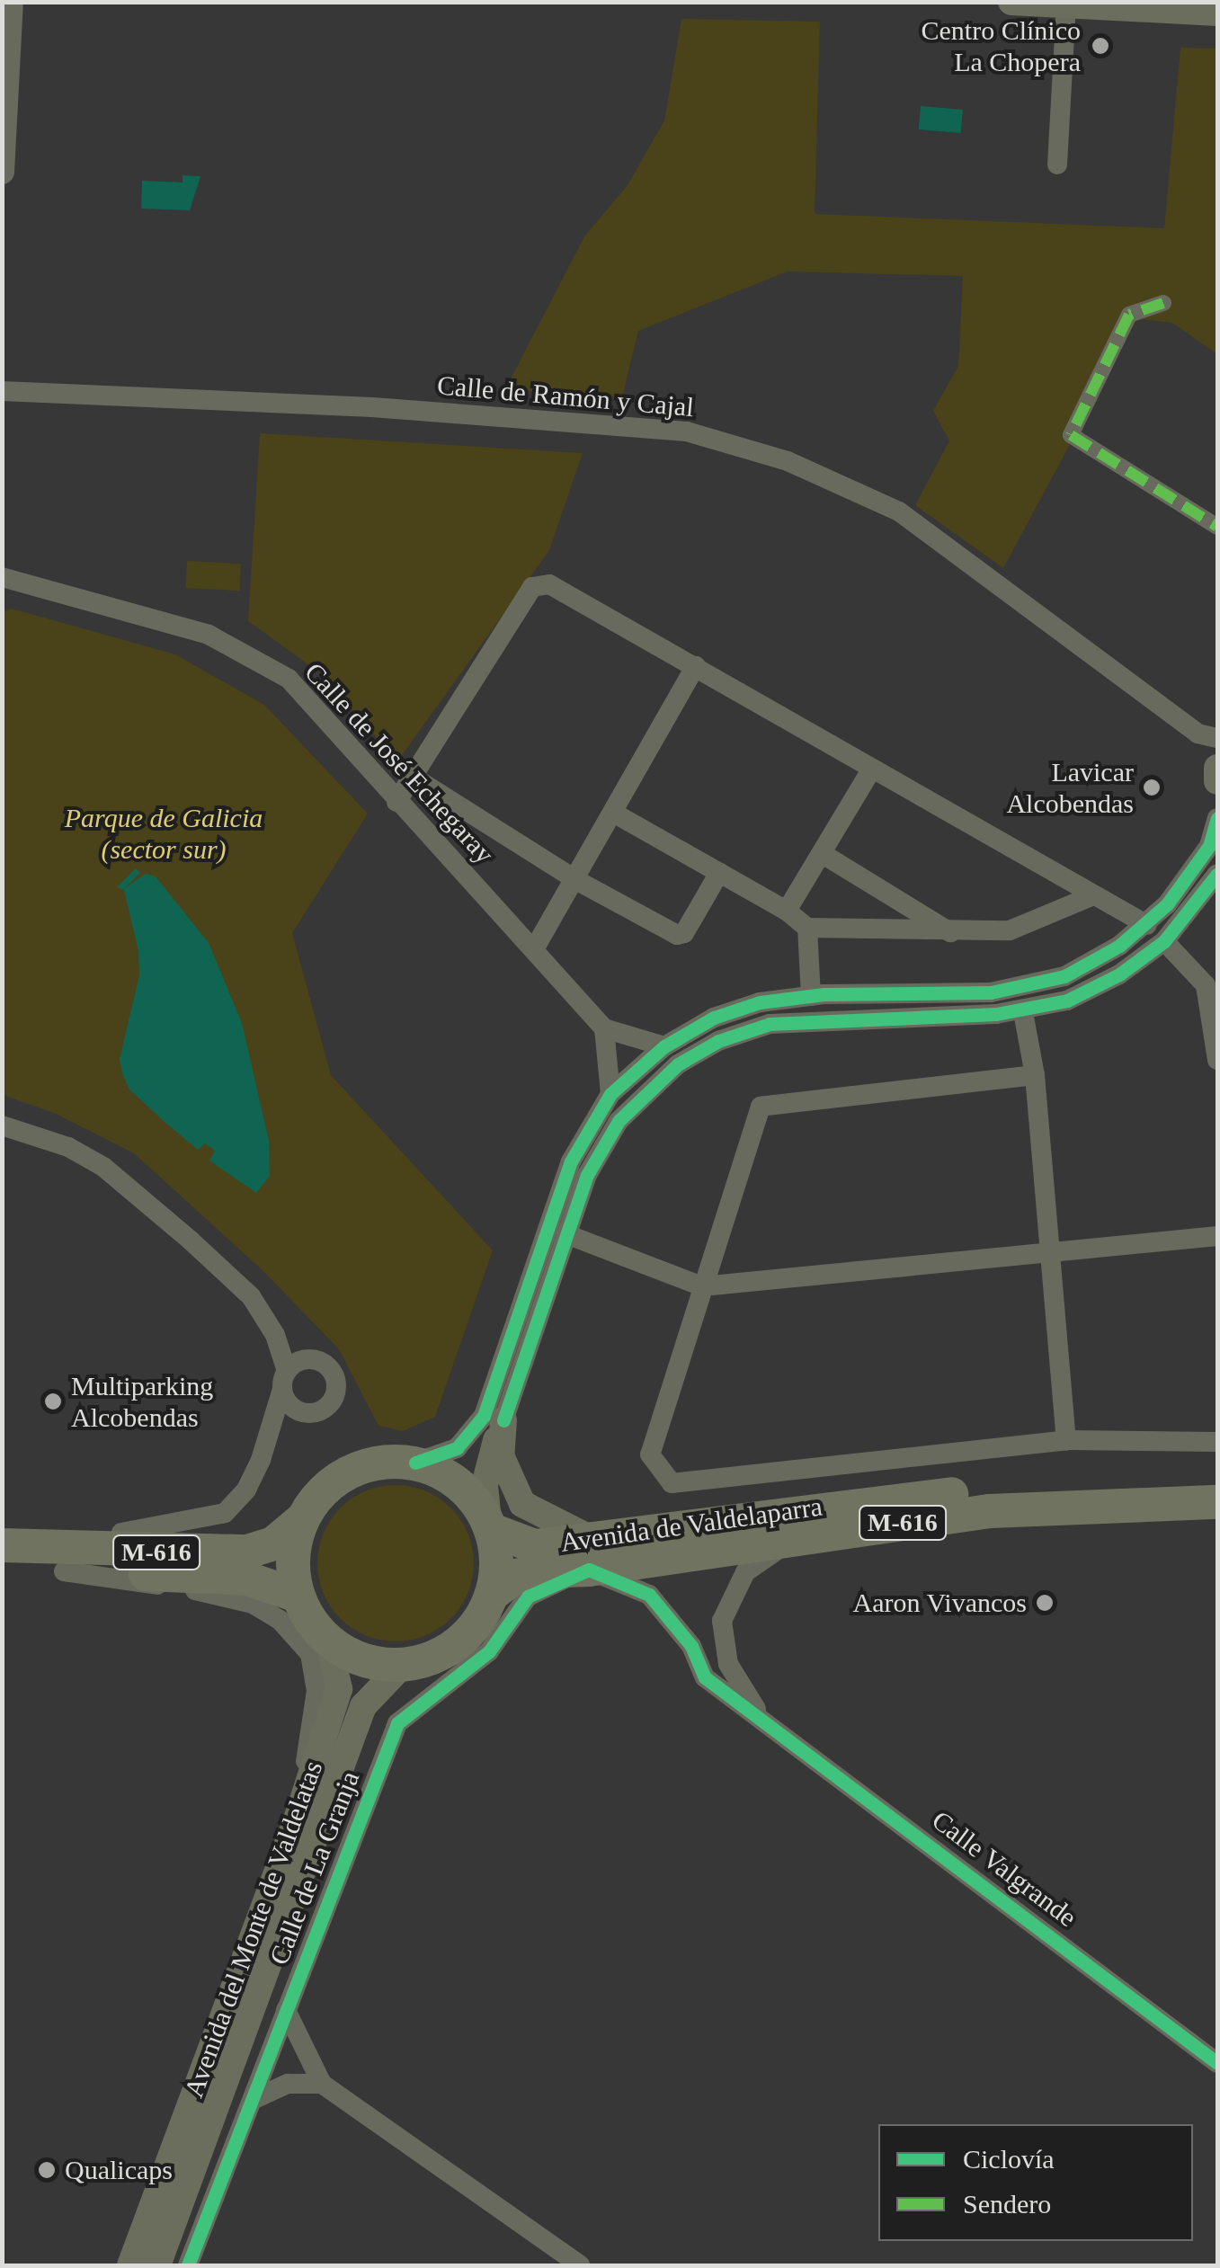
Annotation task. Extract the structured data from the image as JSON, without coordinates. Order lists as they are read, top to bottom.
{
  "streets": {
    "highway": ["M-616", "Avenida de Valdelaparra"],
    "main road": ["Avenida del Monte de Valdelatas"],
    "street": [
      "Calle de Ramón y Cajal",
      "Calle de José Echegaray",
      "Calle de La Granja",
      "Calle Valgrande"
    ]
  },
  "crossings": [
    ["M-616", "Avenida de Valdelaparra"],
    ["M-616", "Avenida del Monte de Valdelatas"],
    ["Avenida de Valdelaparra", "Calle de La Granja"],
    ["Avenida de Valdelaparra", "Calle Valgrande"],
    ["Avenida de Valdelaparra", "Avenida del Monte de Valdelatas"],
    ["Calle de La Granja", "Calle Valgrande"]
  ],
  "parks": ["Parque de Galicia (sector sur)"],
  "places": [
    "Centro Clínico La Chopera",
    "Lavicar Alcobendas",
    "Multiparking Alcobendas",
    "Aaron Vivancos",
    "Qualicaps"
  ],
  "legend": ["Ciclovía", "Sendero"]
}
